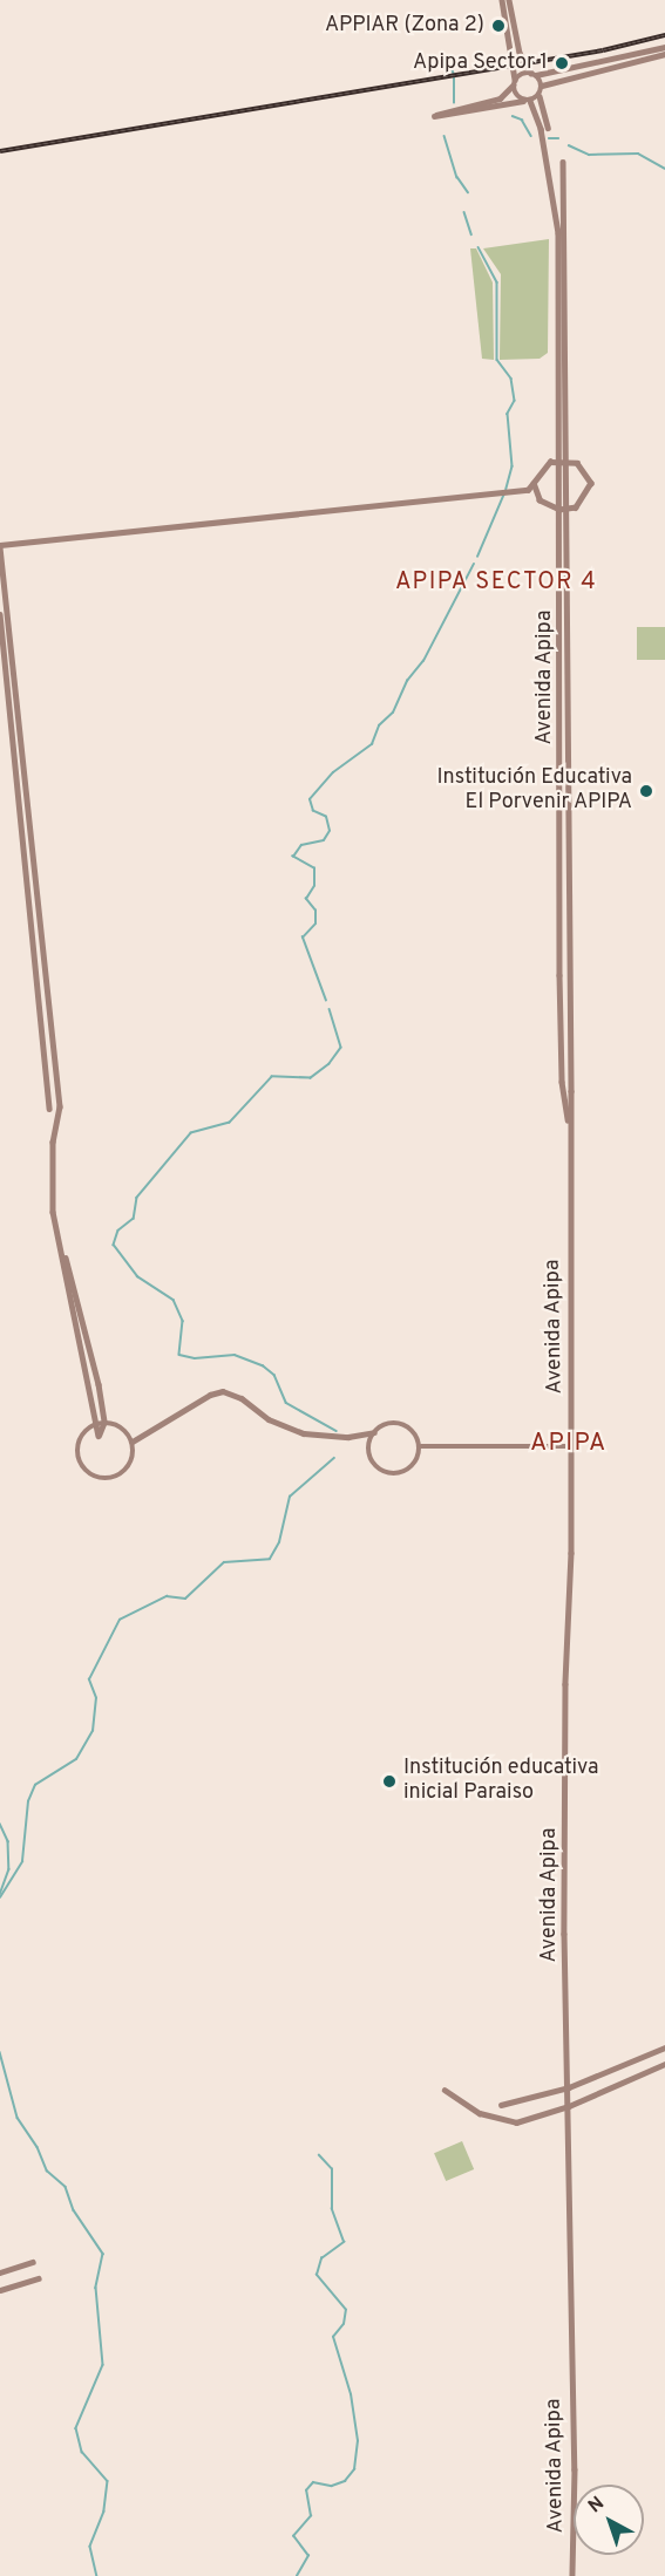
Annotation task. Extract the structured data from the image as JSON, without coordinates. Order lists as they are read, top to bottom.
{
  "streets": {
    "street": ["Avenida Apipa"]
  },
  "districts": ["APIPA SECTOR 4", "APIPA"],
  "places": [
    "APPIAR (Zona 2)",
    "Apipa Sector 1",
    "Institución Educativa El Porvenir APIPA",
    "Institución educativa inicial Paraiso"
  ],
  "north": "top left"
}
